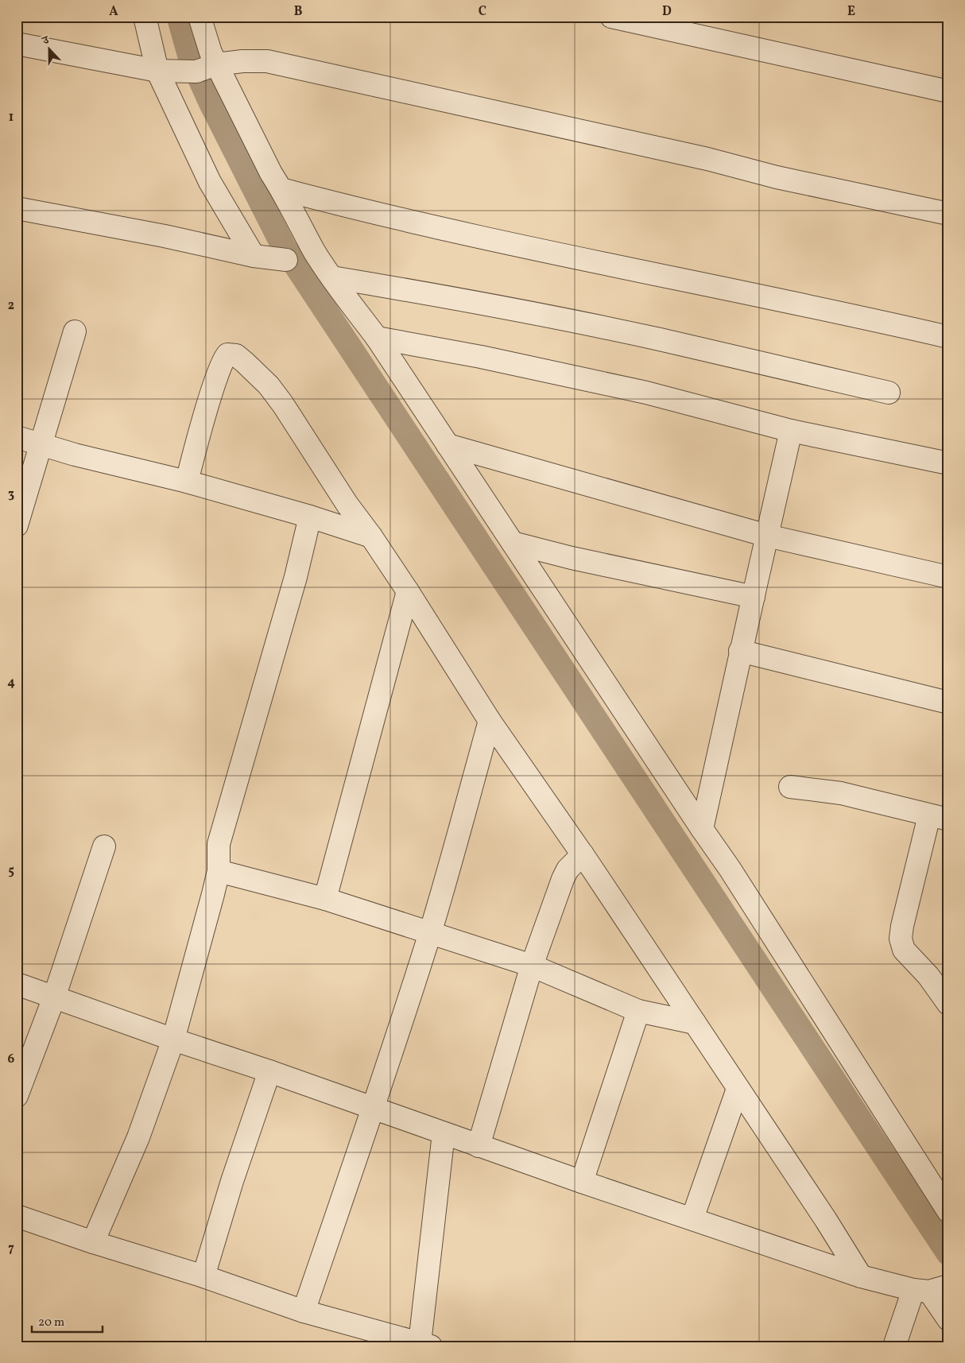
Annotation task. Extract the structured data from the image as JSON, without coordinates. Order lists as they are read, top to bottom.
{
  "scale_bar": "20 m",
  "north": "top",
  "grid": {
    "columns": [
      "A",
      "B",
      "C",
      "D",
      "E"
    ],
    "rows": [
      "1",
      "2",
      "3",
      "4",
      "5",
      "6",
      "7"
    ]
  }
}
